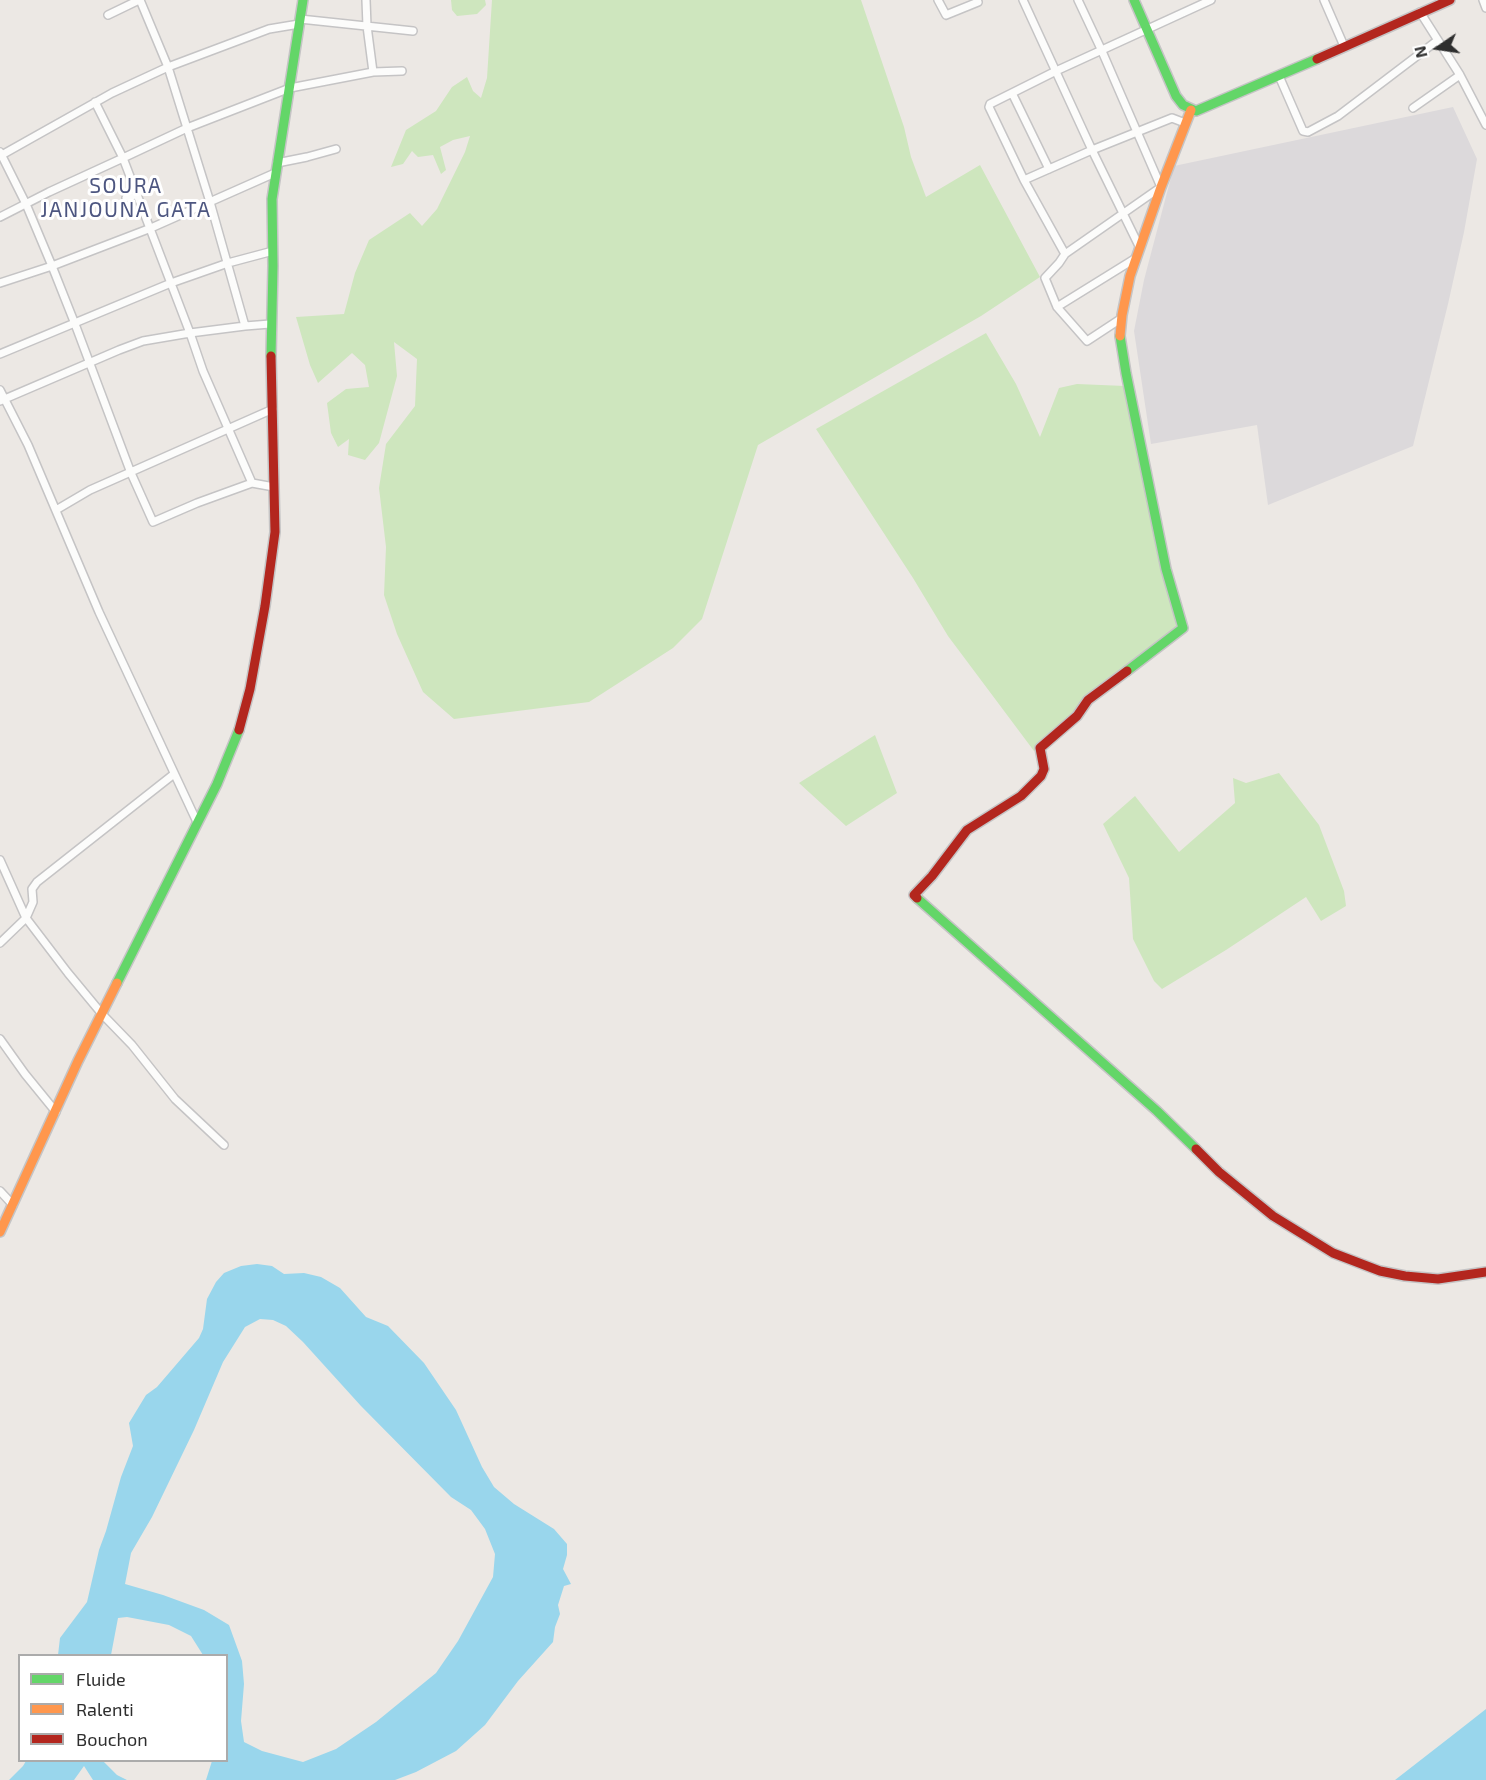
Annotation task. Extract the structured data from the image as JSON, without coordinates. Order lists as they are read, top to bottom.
{
  "districts": ["SOURA JANJOUNA GATA"],
  "legend": ["Fluide", "Ralenti", "Bouchon"],
  "north": "left"
}
